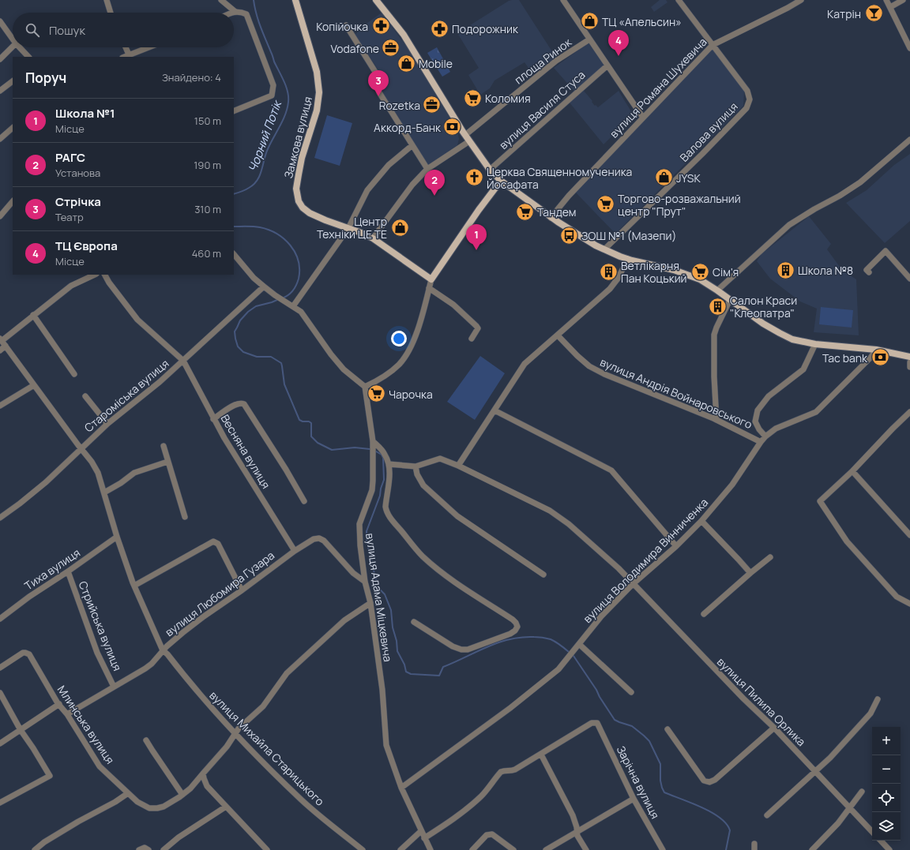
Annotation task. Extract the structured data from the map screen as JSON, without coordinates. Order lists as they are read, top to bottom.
{
  "streets": {
    "main road": ["Замкова вулиця"],
    "street": [
      "площа Ринок",
      "вулиця Романа Шухевича",
      "вулиця Василя Стуса",
      "Валова вулиця",
      "вулиця Андрія Войнаровського",
      "Староміська вулиця",
      "Весняна вулиця",
      "вулиця Володимира Винниченка",
      "Тиха вулиця",
      "вулиця Любомира Гузара",
      "вулиця Адама Міцкевича",
      "Стрийська вулиця",
      "вулиця Пилипа Орлика",
      "Млинська вулиця",
      "вулиця Михайла Старицького",
      "Зарічна вулиця"
    ]
  },
  "crossings": [
    ["вулиця Романа Шухевича", "Валова вулиця"],
    ["вулиця Андрія Войнаровського", "вулиця Володимира Винниченка"],
    ["Староміська вулиця", "Весняна вулиця"],
    ["Староміська вулиця", "вулиця Михайла Старицького"],
    ["Весняна вулиця", "вулиця Любомира Гузара"],
    ["вулиця Володимира Винниченка", "вулиця Адама Міцкевича"],
    ["вулиця Володимира Винниченка", "вулиця Пилипа Орлика"],
    ["Тиха вулиця", "Стрийська вулиця"],
    ["Тиха вулиця", "вулиця Михайла Старицького"],
    ["вулиця Любомира Гузара", "вулиця Адама Міцкевича"],
    ["вулиця Любомира Гузара", "Стрийська вулиця"],
    ["вулиця Любомира Гузара", "Млинська вулиця"],
    ["вулиця Любомира Гузара", "вулиця Михайла Старицького"],
    ["вулиця Адама Міцкевича", "Млинська вулиця"],
    ["Млинська вулиця", "вулиця Михайла Старицького"]
  ],
  "water": ["Чорний Потік"],
  "places": {
    "bar": ["Катрін"],
    "shop": [
      "ТЦ «Апельсин»",
      "Mobile",
      "JYSK",
      "Центр Техніки ЦЕ ТЕ"
    ],
    "pharmacy": ["Копійочка", "Подорожник"],
    "office": ["Vodafone", "Rozetka"],
    "supermarket": [
      "Коломия",
      "Торгово-розважальний центр \"Прут\"",
      "Тандем",
      "Сім'я",
      "Чарочка"
    ],
    "bank": ["Аккорд-Банк", "Tac bank"],
    "church": ["Церква Священномученика Йосафата"],
    "bus stop": ["ЗОШ №1 (Мазепи)"],
    "building": ["Школа №8", "Ветлікарня Пан Коцький", "Салон Краси \"Клеопатра\""]
  },
  "page": {
    "search": "Пошук",
    "pins": [
      "4",
      "3",
      "2",
      "1"
    ],
    "heading": ["Поруч", "Знайдено: 4"],
    "list": [
      {
        "mark": "1",
        "name": "Школа №1",
        "note": "Місце",
        "value": "150 m"
      },
      {
        "mark": "2",
        "name": "РАГС",
        "note": "Установа",
        "value": "190 m"
      },
      {
        "mark": "3",
        "name": "Стрічка",
        "note": "Театр",
        "value": "310 m"
      },
      {
        "mark": "4",
        "name": "ТЦ Європа",
        "note": "Місце",
        "value": "460 m"
      }
    ],
    "map_buttons": ["+", "−"]
  }
}
